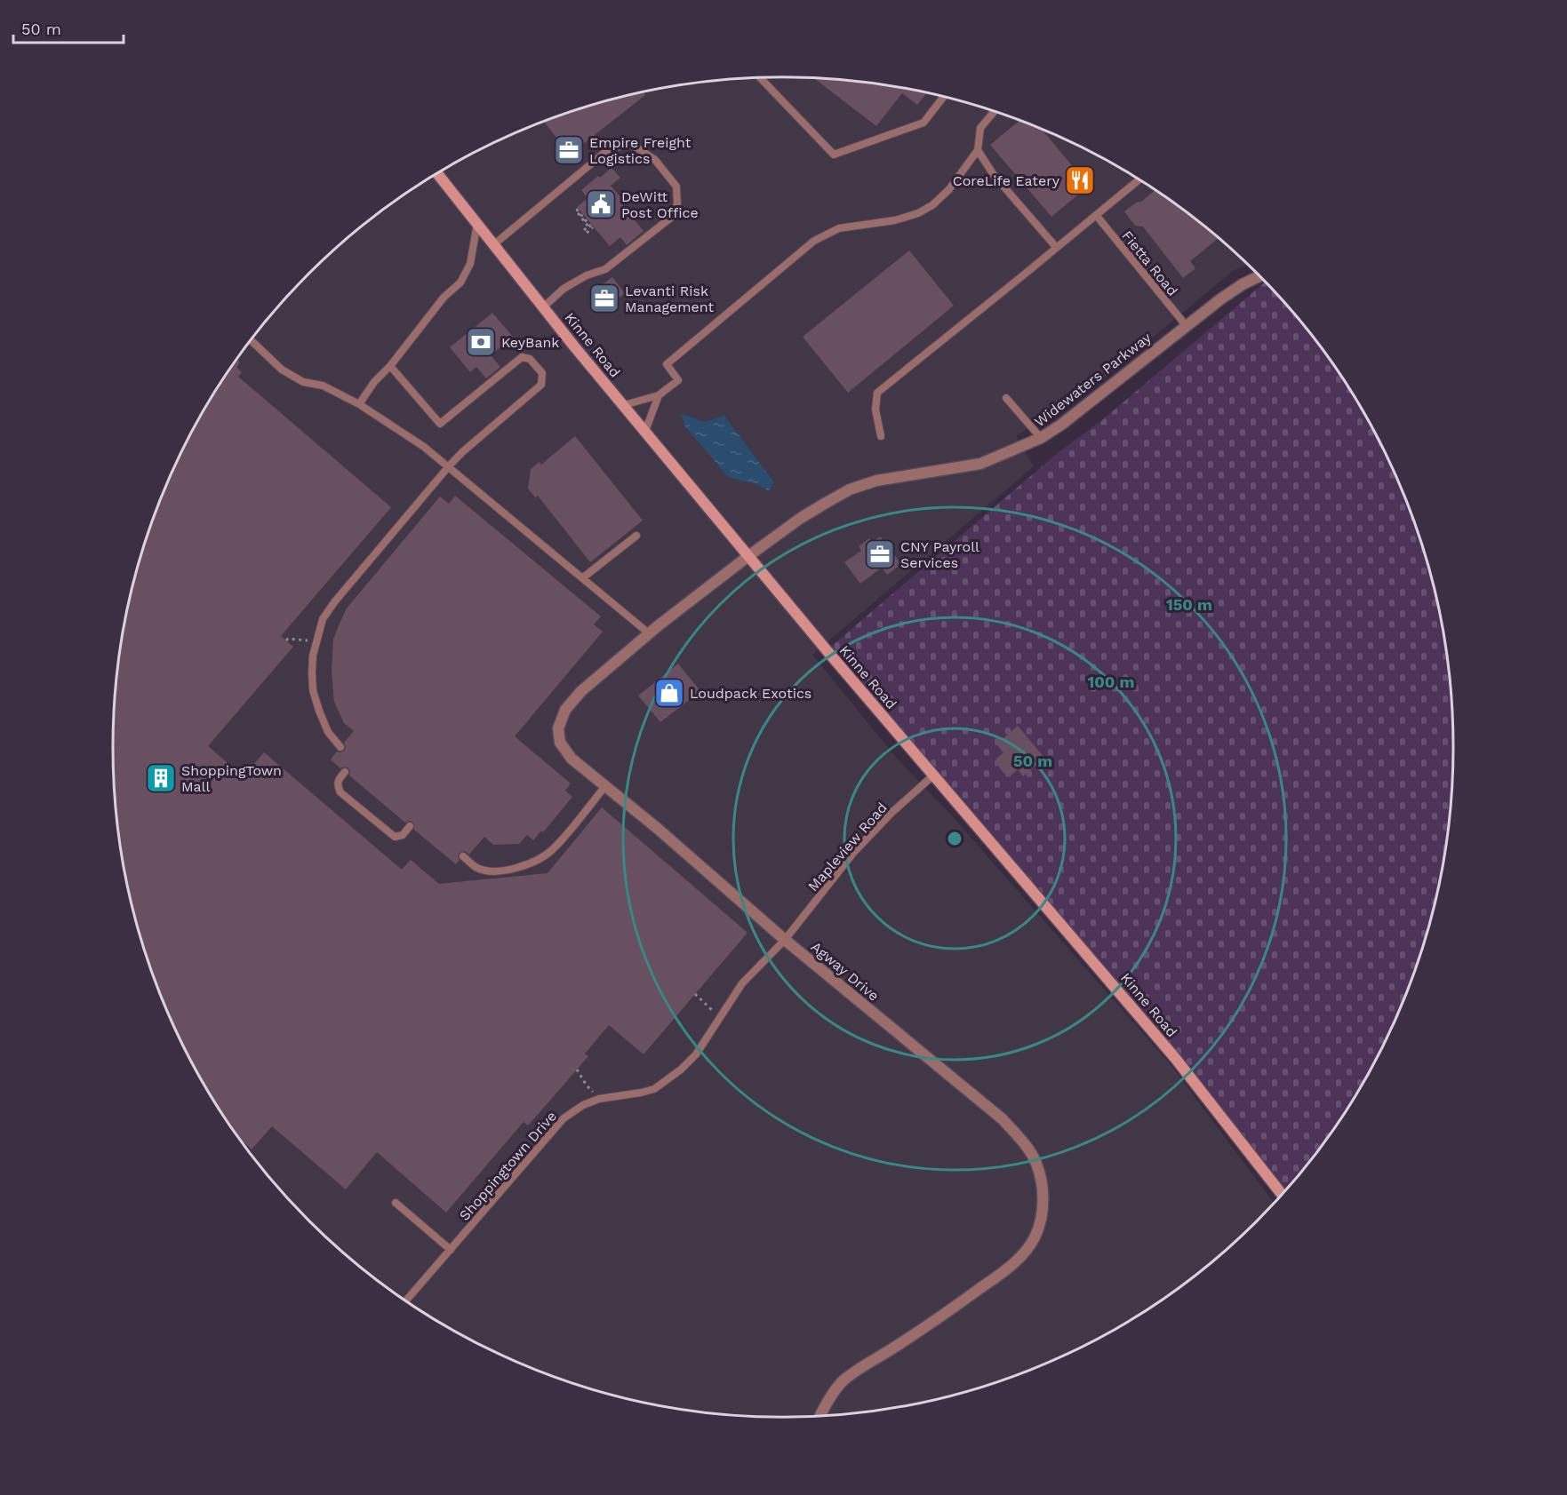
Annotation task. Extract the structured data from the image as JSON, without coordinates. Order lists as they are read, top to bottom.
{
  "streets": {
    "street": ["Kinne Road", "Widewaters Parkway", "Agway Drive"],
    "lane": ["Fietta Road", "Mapleview Road", "Shoppingtown Drive"]
  },
  "crossings": [
    ["Fietta Road", "Widewaters Parkway"],
    ["Kinne Road", "Widewaters Parkway"],
    ["Kinne Road", "Mapleview Road"],
    ["Kinne Road", "Agway Drive"],
    ["Widewaters Parkway", "Agway Drive"],
    ["Mapleview Road", "Agway Drive"],
    ["Mapleview Road", "Shoppingtown Drive"],
    ["Agway Drive", "Shoppingtown Drive"]
  ],
  "places": {
    "office": ["Empire Freight Logistics", "Levanti Risk Management", "CNY Payroll Services"],
    "restaurant": ["CoreLife Eatery"],
    "public building": ["DeWitt Post Office"],
    "bank": ["KeyBank"],
    "shop": ["Loudpack Exotics"],
    "building": ["ShoppingTown Mall"]
  },
  "scale_bar": "50 m",
  "rings": ["150 m", "100 m", "50 m"]
}
